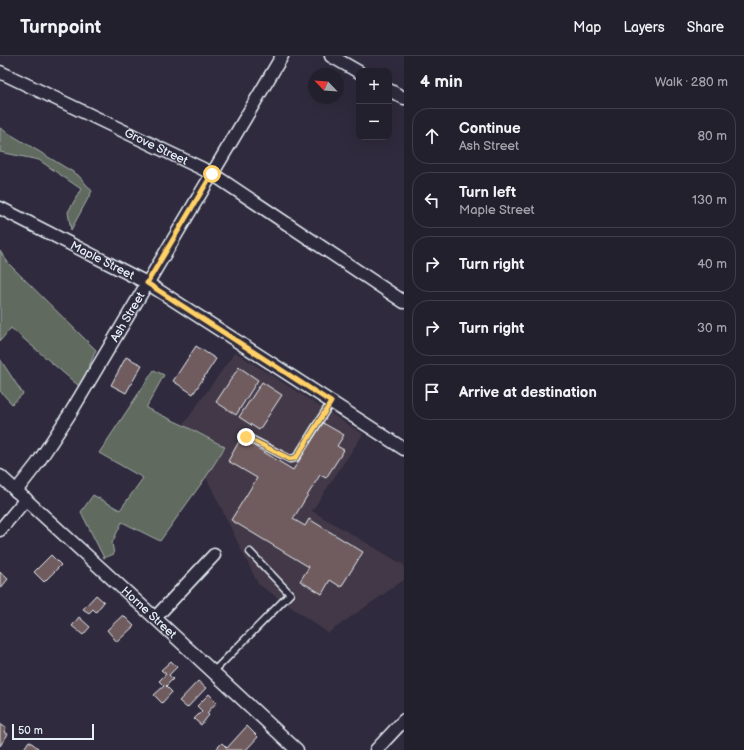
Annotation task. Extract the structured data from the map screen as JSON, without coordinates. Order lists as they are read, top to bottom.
{
  "streets": {
    "street": [
      "Grove Street",
      "Maple Street",
      "Ash Street",
      "Horne Street"
    ]
  },
  "crossings": [
    ["Grove Street", "Ash Street"],
    ["Maple Street", "Ash Street"],
    ["Ash Street", "Horne Street"]
  ],
  "scale_bar": "50 m",
  "north": "top left",
  "page": {
    "header": "Turnpoint",
    "nav": ["Map", "Layers", "Share"],
    "heading": ["4 min", "Walk · 280 m"],
    "map_buttons": ["+", "−"],
    "list": [
      ["Continue", "Ash Street", "80 m"],
      ["Turn left", "Maple Street", "130 m"],
      ["Turn right", "40 m"],
      ["Turn right", "30 m"],
      "Arrive at destination"
    ],
    "scale": "50 m"
  }
}
